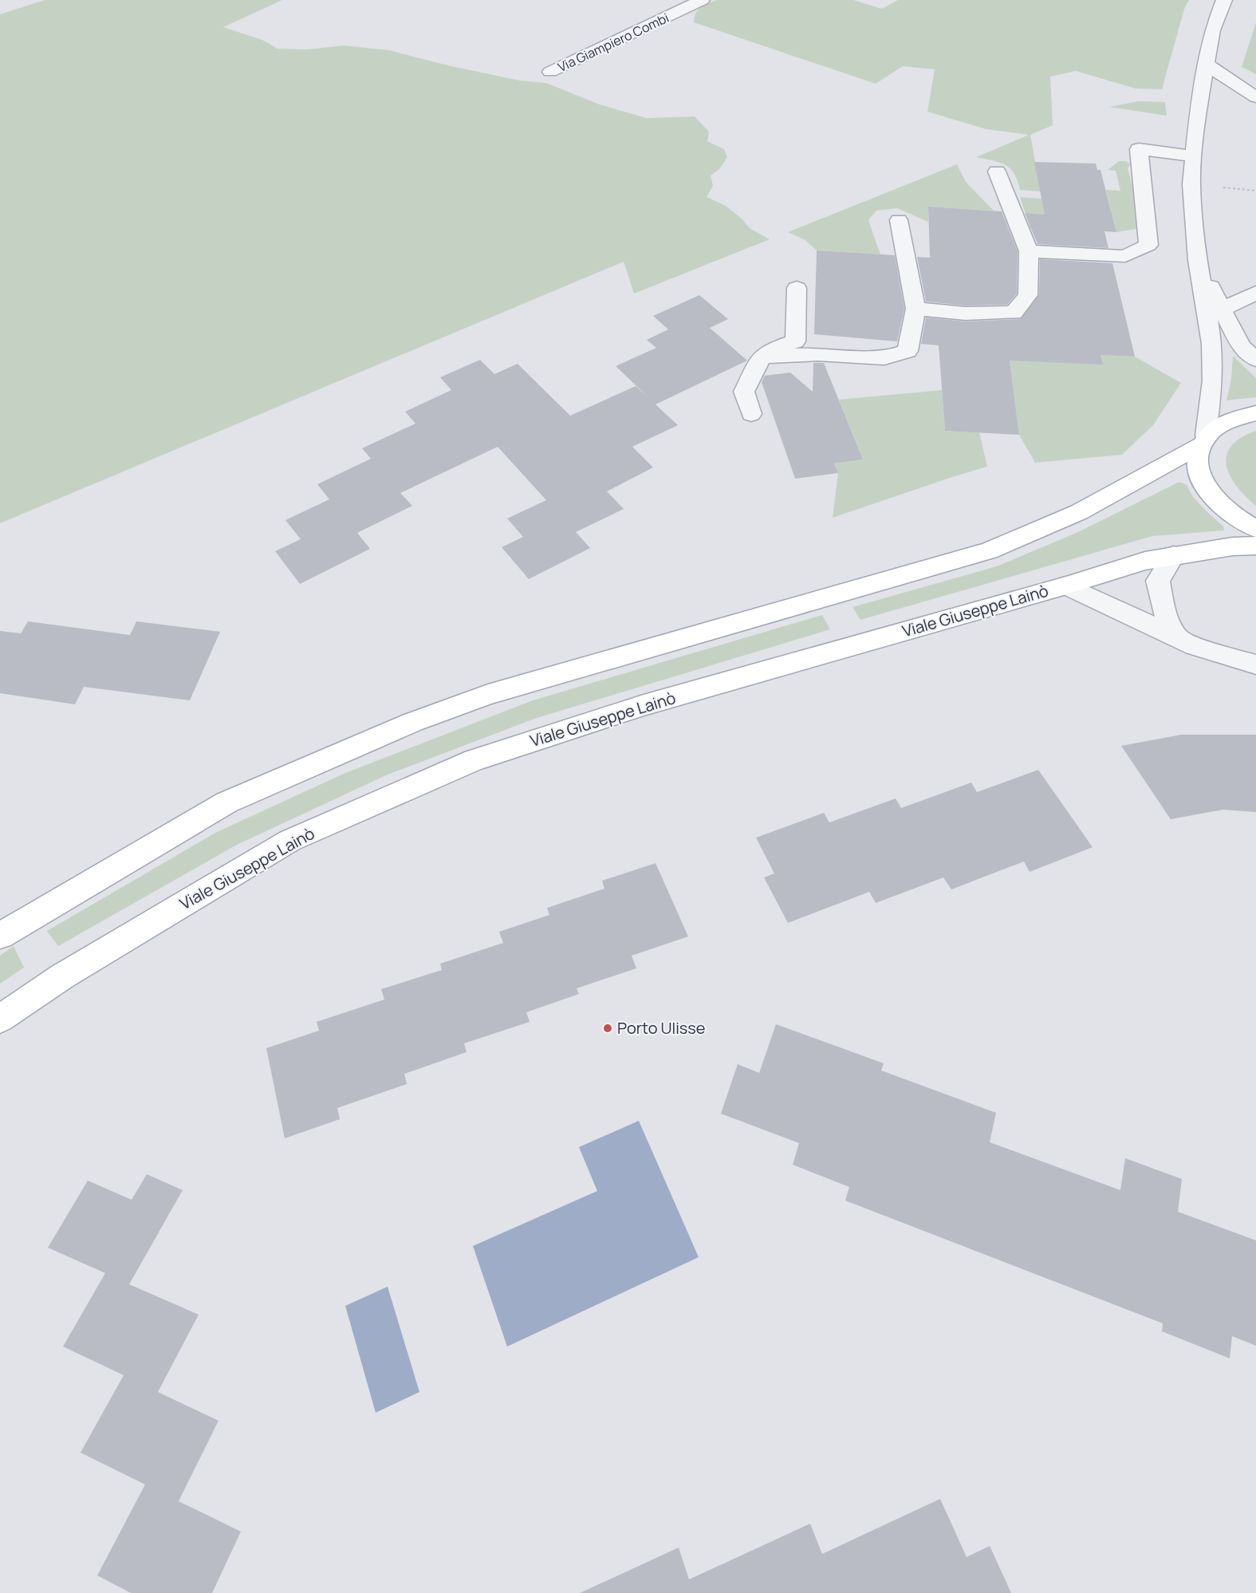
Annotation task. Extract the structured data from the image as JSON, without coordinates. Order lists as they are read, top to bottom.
{
  "streets": {
    "main road": ["Viale Giuseppe Lainò"],
    "street": ["Via Giampiero Combi"]
  },
  "places": ["Porto Ulisse"]
}
